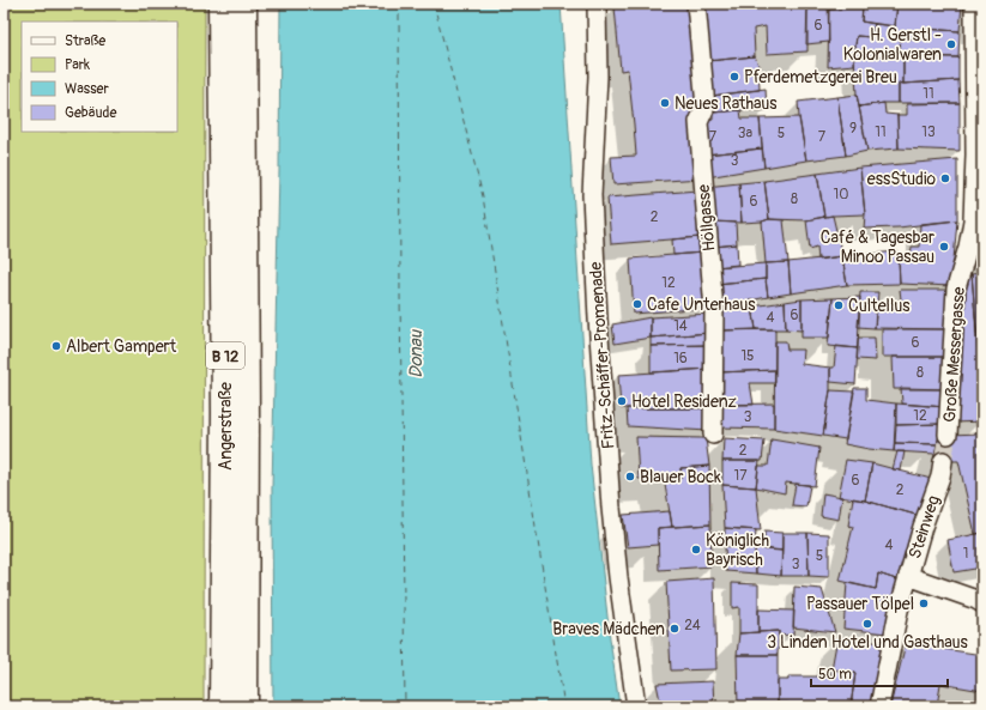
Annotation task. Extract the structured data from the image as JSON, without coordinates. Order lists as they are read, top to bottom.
{
  "streets": {
    "main road": ["B 12", "Angerstraße"],
    "street": [
      "Höllgasse",
      "Große Messergasse",
      "Fritz-Schäffer-Promenade",
      "Steinweg"
    ]
  },
  "water": ["Donau"],
  "places": [
    "H. Gerstl - Kolonialwaren",
    "Pferdemetzgerei Breu",
    "Neues Rathaus",
    "essStudio",
    "Café & Tagesbar Minoo Passau",
    "Cafe Unterhaus",
    "Cultellus",
    "Albert Gampert",
    "Hotel Residenz",
    "Blauer Bock",
    "Königlich Bayrisch",
    "Passauer Tölpel",
    "3 Linden Hotel und Gasthaus",
    "Braves Mädchen"
  ],
  "house_numbers": [
    "6",
    "11",
    "9",
    "11",
    "13",
    "3a",
    "5",
    "7",
    "7",
    "3",
    "10",
    "8",
    "6",
    "2",
    "12",
    "6",
    "4",
    "14",
    "6",
    "15",
    "16",
    "8",
    "12",
    "3",
    "2",
    "17",
    "6",
    "2",
    "4",
    "1",
    "5",
    "3",
    "24"
  ],
  "legend": [
    "Straße",
    "Park",
    "Wasser",
    "Gebäude"
  ],
  "scale_bar": "50 m"
}
